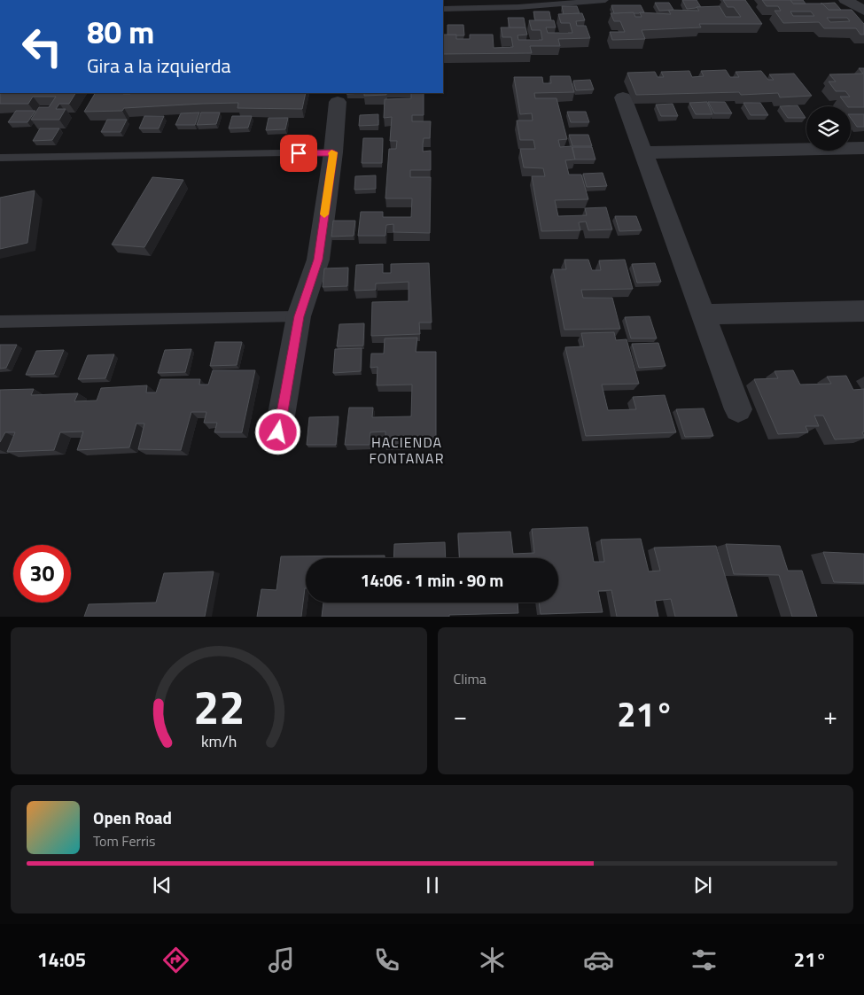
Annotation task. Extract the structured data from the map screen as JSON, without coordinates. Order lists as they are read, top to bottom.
{
  "districts": ["HACIENDA FONTANAR"],
  "page": {
    "turn": ["80 m", "Gira a la izquierda"],
    "limit": "30",
    "trip": "14:06 · 1 min · 90 m",
    "tile": "Clima",
    "heat": ["−", "21°", "+"],
    "song": ["Open Road", "Tom Ferris"],
    "tabs": ["14:05", "21°"],
    "gauge": ["22", "km/h"]
  }
}
